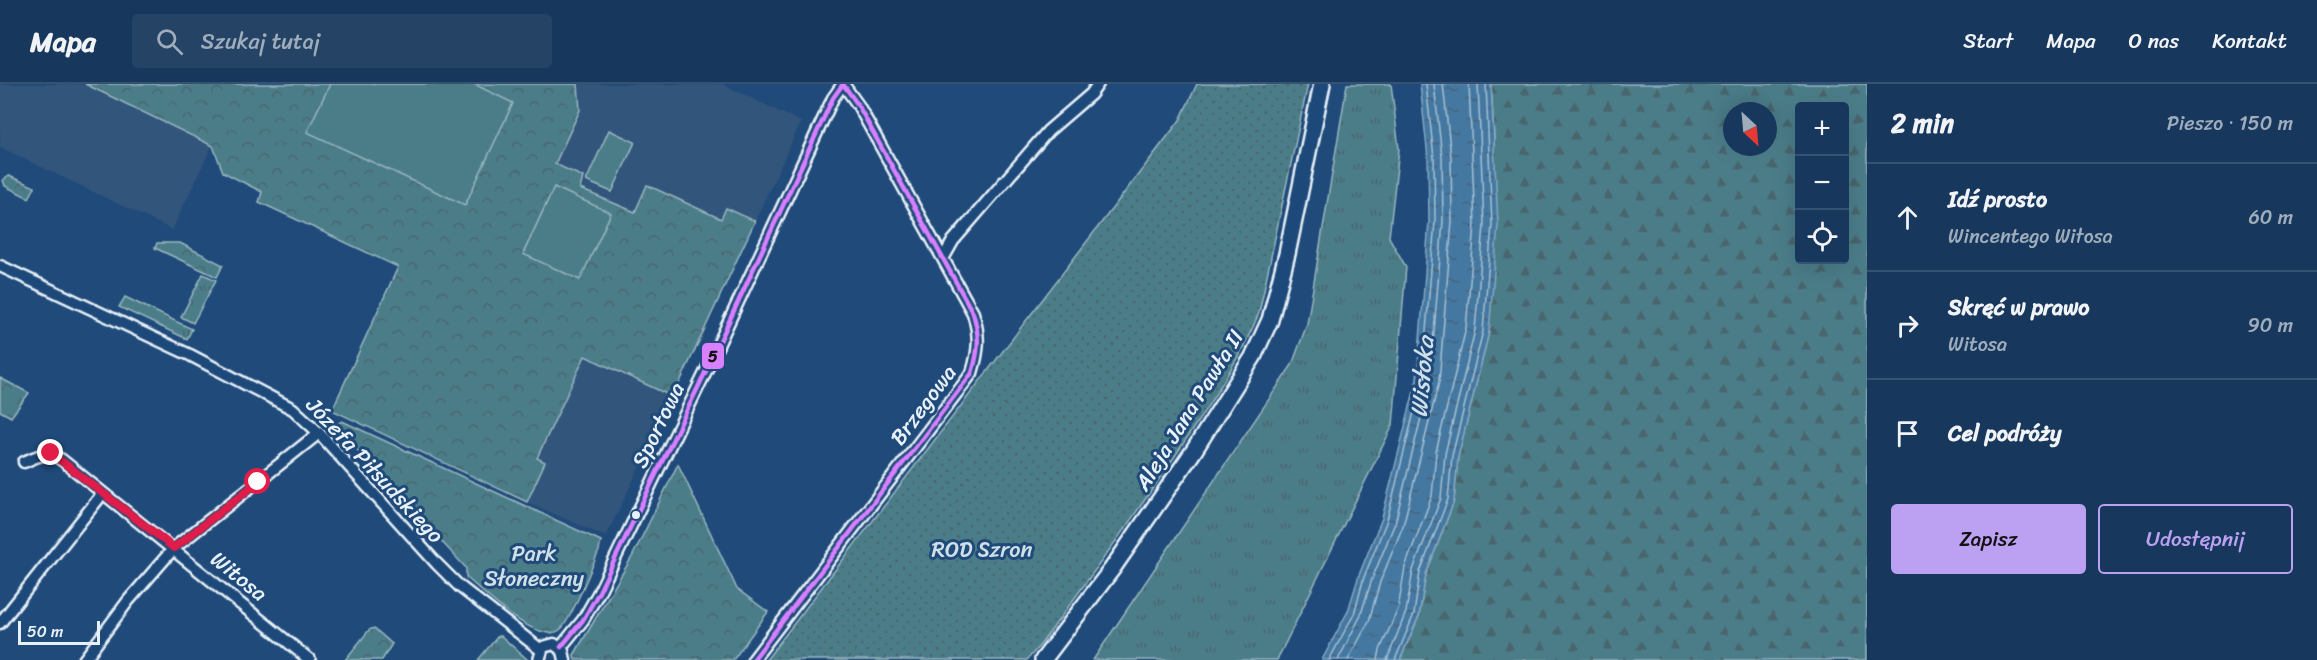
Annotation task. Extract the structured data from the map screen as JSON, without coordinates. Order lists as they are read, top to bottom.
{
  "streets": {
    "street": [
      "Brzegowa",
      "Aleja Jana Pawła II",
      "Sportowa",
      "Józefa Piłsudskiego",
      "Witosa"
    ]
  },
  "crossings": [
    ["Brzegowa", "Sportowa"]
  ],
  "water": ["Wisłoka"],
  "parks": ["ROD Szron", "Park Słoneczny"],
  "lines": ["transit line 5"],
  "scale_bar": "50 m",
  "north": "bottom right",
  "page": {
    "header": "Mapa",
    "search": "Szukaj tutaj",
    "nav": [
      "Start",
      "Mapa",
      "O nas",
      "Kontakt"
    ],
    "heading": ["2 min", "Pieszo · 150 m"],
    "map_buttons": ["+", "−"],
    "list": [
      ["Idź prosto", "Wincentego Witosa", "60 m"],
      ["Skręć w prawo", "Witosa", "90 m"],
      "Cel podróży"
    ],
    "buttons": ["Zapisz", "Udostępnij"],
    "scale": "50 m"
  }
}
